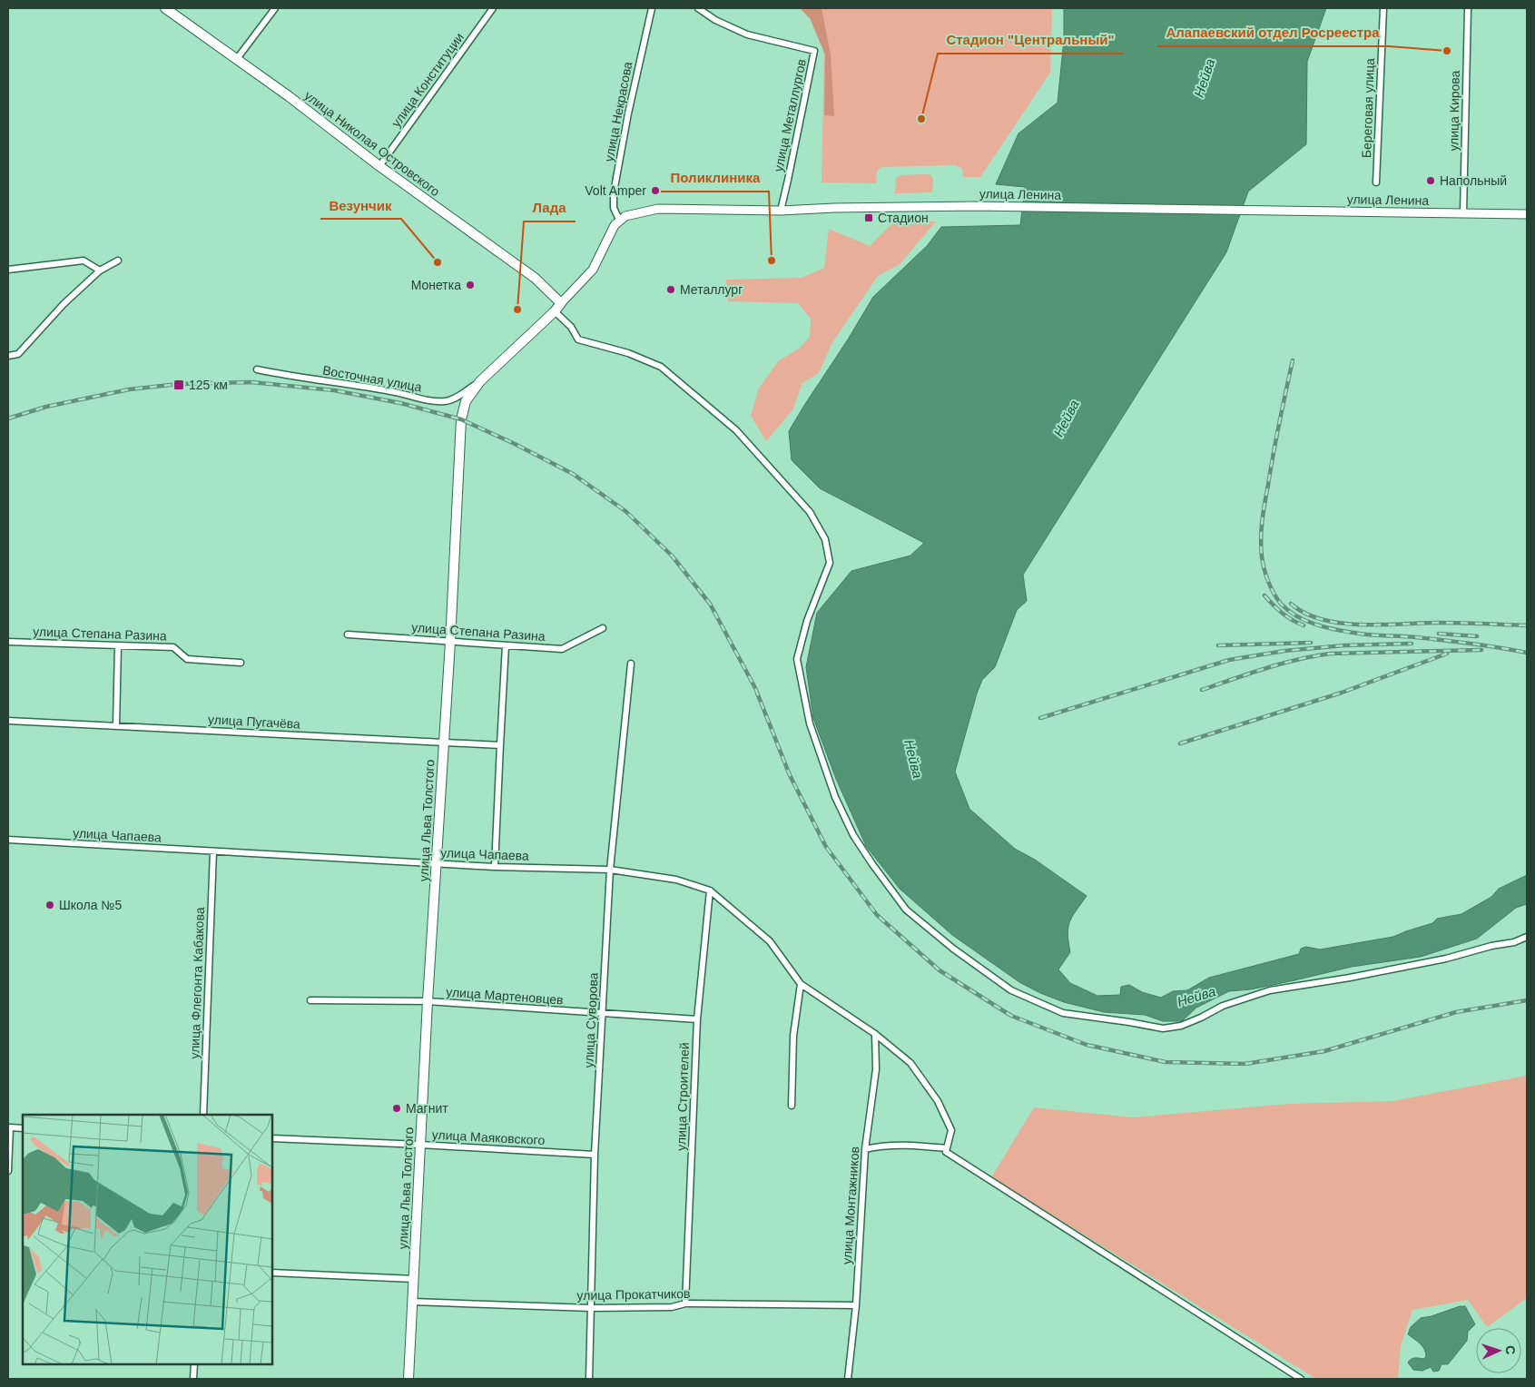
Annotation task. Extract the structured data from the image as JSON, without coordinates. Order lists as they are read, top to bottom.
{
  "streets": {
    "main road": ["улица Николая Островского", "улица Ленина", "улица Льва Толстого"],
    "street": [
      "улица Конституции",
      "Береговая улица",
      "улица Кирова",
      "улица Некрасова",
      "улица Металлургов",
      "Восточная улица",
      "улица Степана Разина",
      "улица Пугачёва",
      "улица Чапаева",
      "улица Флегонта Кабакова",
      "улица Мартеновцев",
      "улица Суворова",
      "улица Строителей",
      "улица Маяковского",
      "улица Монтажников",
      "улица Прокатчиков"
    ]
  },
  "crossings": [
    ["улица Конституции", "улица Николая Островского"],
    ["улица Кирова", "улица Ленина"],
    ["улица Некрасова", "улица Ленина"],
    ["улица Металлургов", "улица Ленина"],
    ["улица Николая Островского", "улица Льва Толстого"],
    ["Восточная улица", "улица Льва Толстого"],
    ["улица Степана Разина", "улица Льва Толстого"],
    ["улица Пугачёва", "улица Льва Толстого"],
    ["улица Льва Толстого", "улица Чапаева"],
    ["улица Льва Толстого", "улица Мартеновцев"],
    ["улица Льва Толстого", "улица Маяковского"],
    ["улица Льва Толстого", "улица Прокатчиков"],
    ["улица Чапаева", "улица Флегонта Кабакова"],
    ["улица Чапаева", "улица Суворова"],
    ["улица Чапаева", "улица Строителей"],
    ["улица Чапаева", "улица Монтажников"],
    ["улица Мартеновцев", "улица Суворова"],
    ["улица Мартеновцев", "улица Строителей"],
    ["улица Суворова", "улица Маяковского"],
    ["улица Суворова", "улица Прокатчиков"],
    ["улица Строителей", "улица Прокатчиков"],
    ["улица Монтажников", "улица Прокатчиков"]
  ],
  "water": ["Нейва"],
  "places": {
    "other": [
      "Алапаевский отдел Росреестра",
      "Стадион \"Центральный\"",
      "Напольный",
      "Volt Amper",
      "Поликлиника",
      "Везунчик",
      "Монетка",
      "Металлург",
      "Лада",
      "Школа №5",
      "Магнит"
    ],
    "transit": ["Стадион", "125 км"]
  },
  "north": "right"
}
